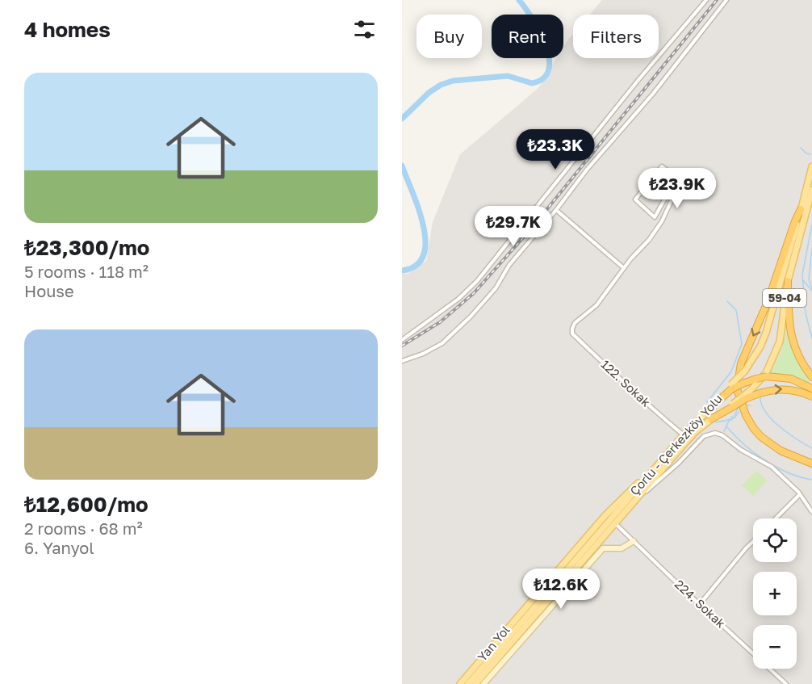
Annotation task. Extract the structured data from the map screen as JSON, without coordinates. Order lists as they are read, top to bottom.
{
  "streets": {
    "main road": ["59-04", "Çorlu - Çerkezköy Yolu", "Yan Yol"],
    "street": ["122. Sokak", "224. Sokak"]
  },
  "crossings": [
    ["122. Sokak", "Çorlu - Çerkezköy Yolu"],
    ["Çorlu - Çerkezköy Yolu", "224. Sokak"],
    ["Çorlu - Çerkezköy Yolu", "Yan Yol"]
  ],
  "page": {
    "heading": "4 homes",
    "chip": ["Buy", "Rent", "Filters"],
    "list": [
      {
        "name": "₺23,300/mo",
        "note": "5 rooms · 118 m² · House"
      },
      {
        "name": "₺12,600/mo",
        "note": "2 rooms · 68 m² · 6. Yanyol"
      }
    ],
    "price": [
      "₺23.3K",
      "₺23.9K",
      "₺29.7K",
      "₺12.6K"
    ],
    "map_buttons": ["+", "−"]
  }
}
